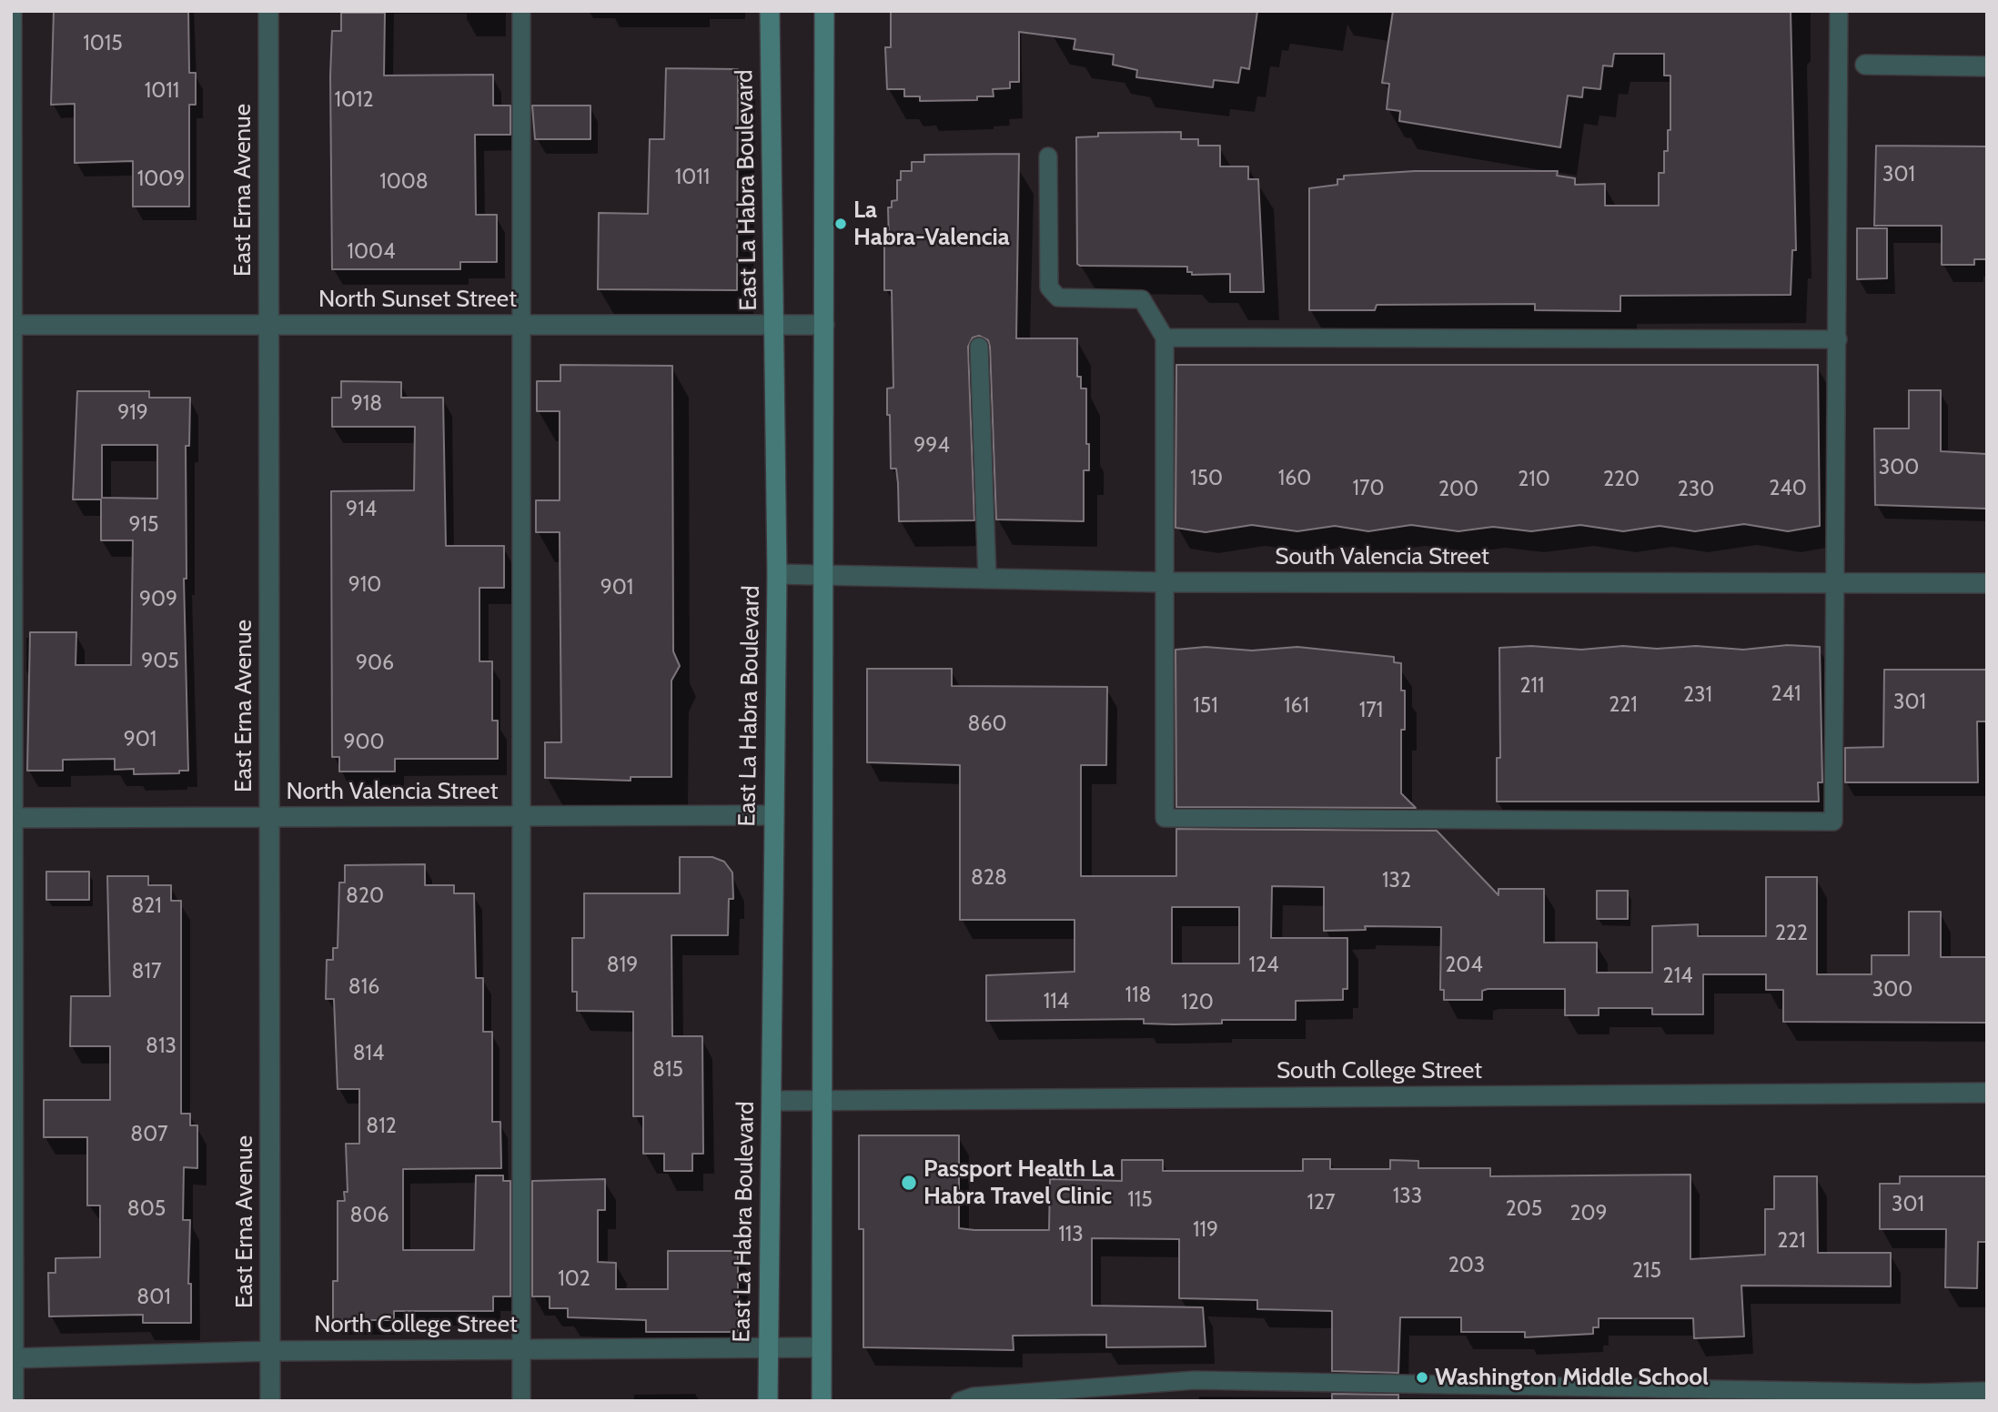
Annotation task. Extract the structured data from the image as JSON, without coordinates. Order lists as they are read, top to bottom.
{
  "streets": {
    "main road": ["East La Habra Boulevard"],
    "street": [
      "East Erna Avenue",
      "North Sunset Street",
      "South Valencia Street",
      "North Valencia Street",
      "South College Street",
      "North College Street"
    ]
  },
  "crossings": [
    ["East Erna Avenue", "North Sunset Street"],
    ["East Erna Avenue", "North Valencia Street"],
    ["East Erna Avenue", "North College Street"],
    ["East La Habra Boulevard", "North Sunset Street"],
    ["East La Habra Boulevard", "South Valencia Street"],
    ["East La Habra Boulevard", "North Valencia Street"],
    ["East La Habra Boulevard", "South College Street"],
    ["East La Habra Boulevard", "North College Street"]
  ],
  "places": ["La Habra-Valencia", "Passport Health La Habra Travel Clinic", "Washington Middle School"],
  "house_numbers": [
    "1015",
    "1011",
    "1012",
    "301",
    "1011",
    "1009",
    "1008",
    "1004",
    "918",
    "919",
    "994",
    "300",
    "150",
    "160",
    "210",
    "220",
    "170",
    "240",
    "200",
    "230",
    "914",
    "915",
    "910",
    "901",
    "909",
    "905",
    "906",
    "211",
    "241",
    "231",
    "301",
    "221",
    "151",
    "161",
    "171",
    "860",
    "901",
    "900",
    "828",
    "132",
    "820",
    "821",
    "222",
    "819",
    "124",
    "204",
    "817",
    "214",
    "816",
    "300",
    "118",
    "114",
    "120",
    "813",
    "814",
    "815",
    "812",
    "807",
    "133",
    "115",
    "127",
    "301",
    "805",
    "205",
    "209",
    "806",
    "119",
    "113",
    "221",
    "203",
    "215",
    "102",
    "801"
  ]
}
